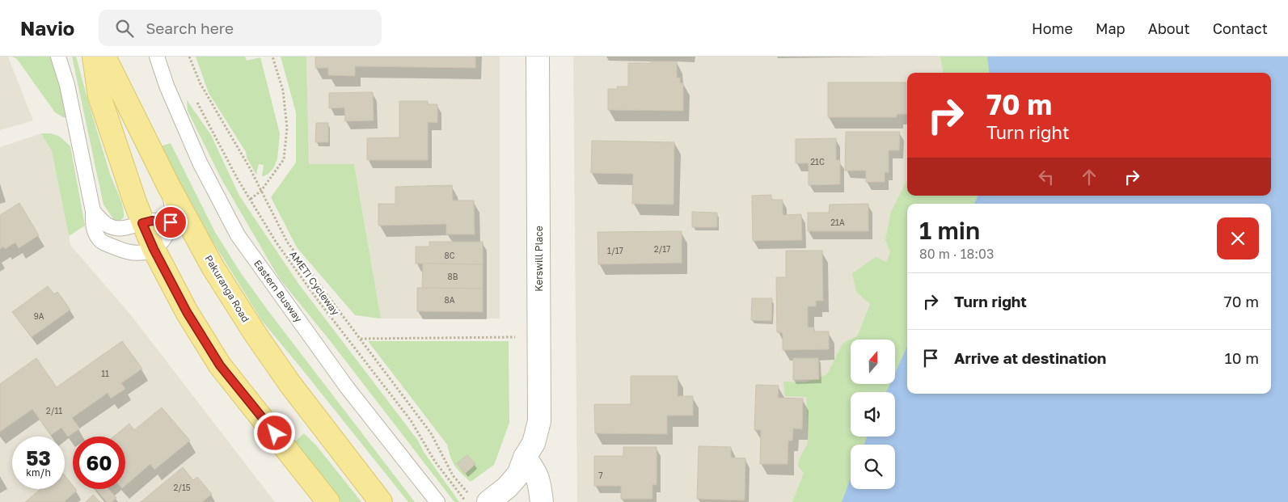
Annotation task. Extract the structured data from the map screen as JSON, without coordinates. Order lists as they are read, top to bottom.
{
  "streets": {
    "main road": ["Pakuranga Road"],
    "street": ["Kerswill Place"],
    "lane": ["Eastern Busway"],
    "path": ["AMETI Cycleway"]
  },
  "house_numbers": [
    "21C",
    "21A",
    "2/17",
    "1/17",
    "8C",
    "8B",
    "8A",
    "9A",
    "11",
    "2/11",
    "7",
    "2/15"
  ],
  "north": "top",
  "page": {
    "header": "Navio",
    "search": "Search here",
    "nav": [
      "Home",
      "Map",
      "About",
      "Contact"
    ],
    "turn": ["70 m", "Turn right"],
    "heading": ["1 min", "80 m · 18:03"],
    "list": [
      {
        "name": "Turn right",
        "value": "70 m"
      },
      {
        "name": "Arrive at destination",
        "value": "10 m"
      }
    ],
    "speed": "53 km/h",
    "limit": "60"
  }
}
